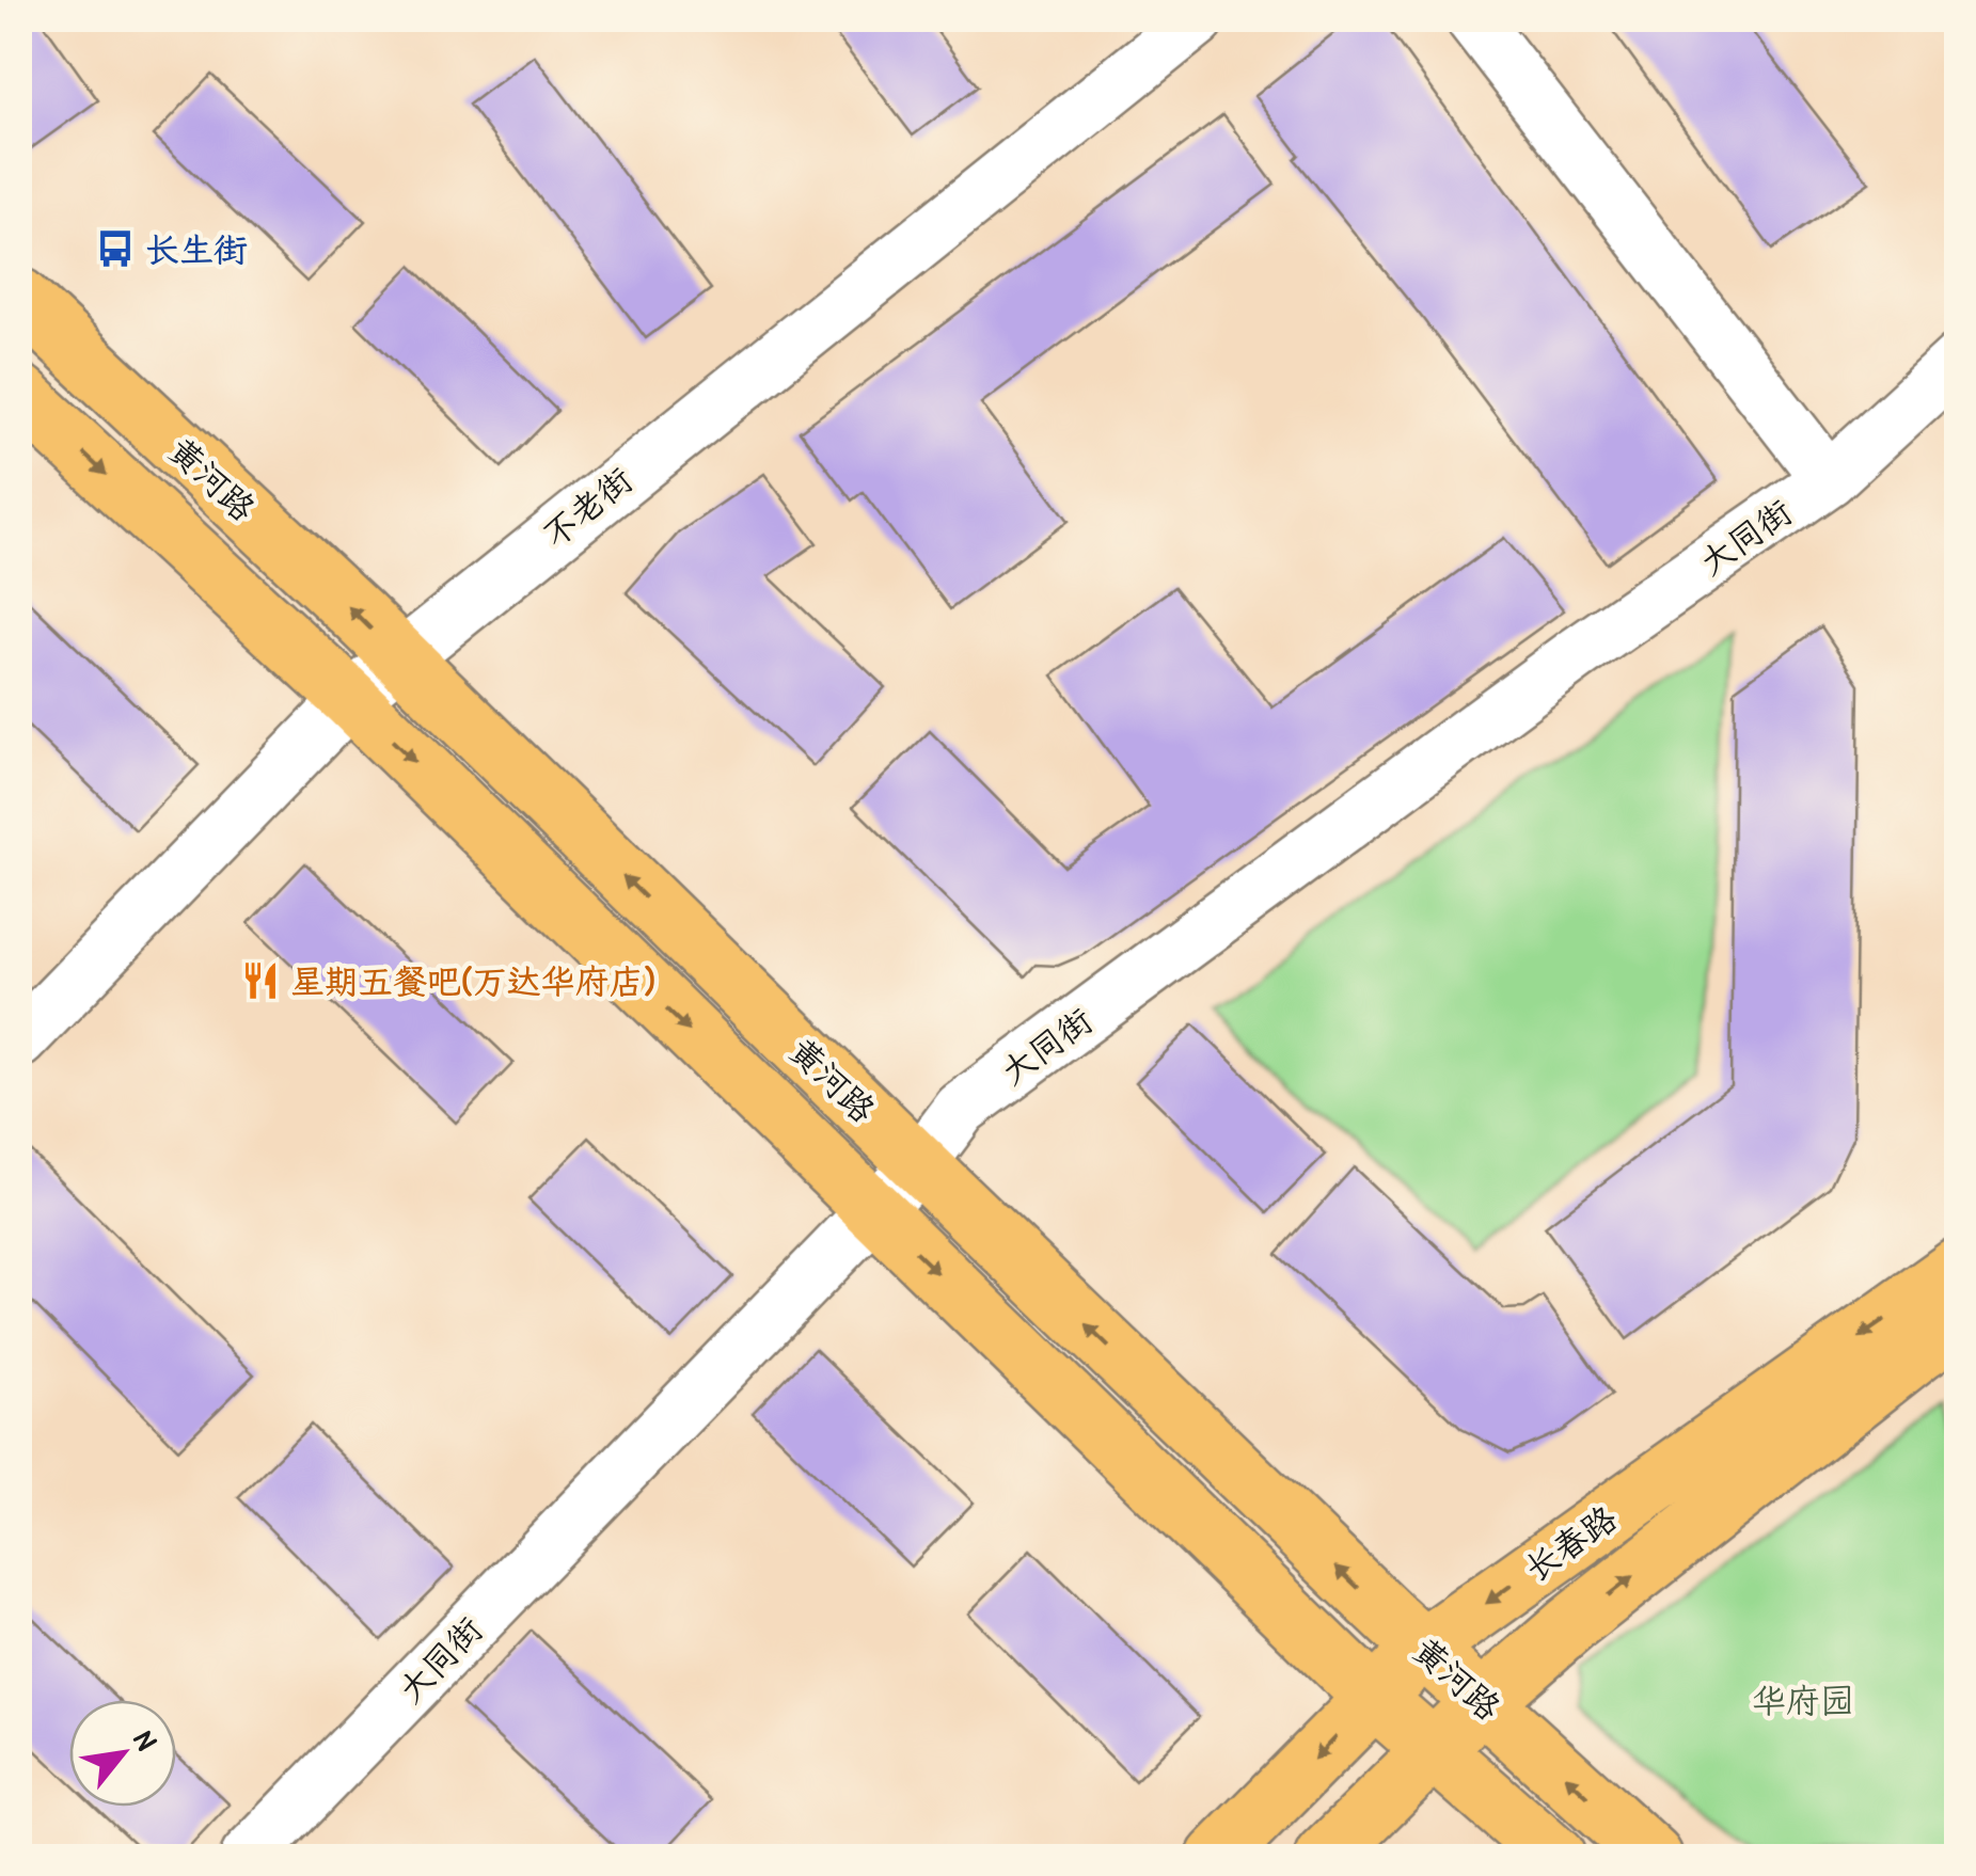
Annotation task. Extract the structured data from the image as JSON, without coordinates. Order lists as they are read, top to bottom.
{
  "streets": {
    "main road": ["黄河路", "长春路"],
    "street": ["不老街", "大同街"]
  },
  "crossings": [
    ["黄河路", "不老街"],
    ["黄河路", "大同街"],
    ["黄河路", "长春路"]
  ],
  "parks": ["华府园"],
  "places": {
    "bus stop": ["长生街"],
    "restaurant": ["星期五餐吧(万达华府店)"]
  },
  "north": "top right"
}
